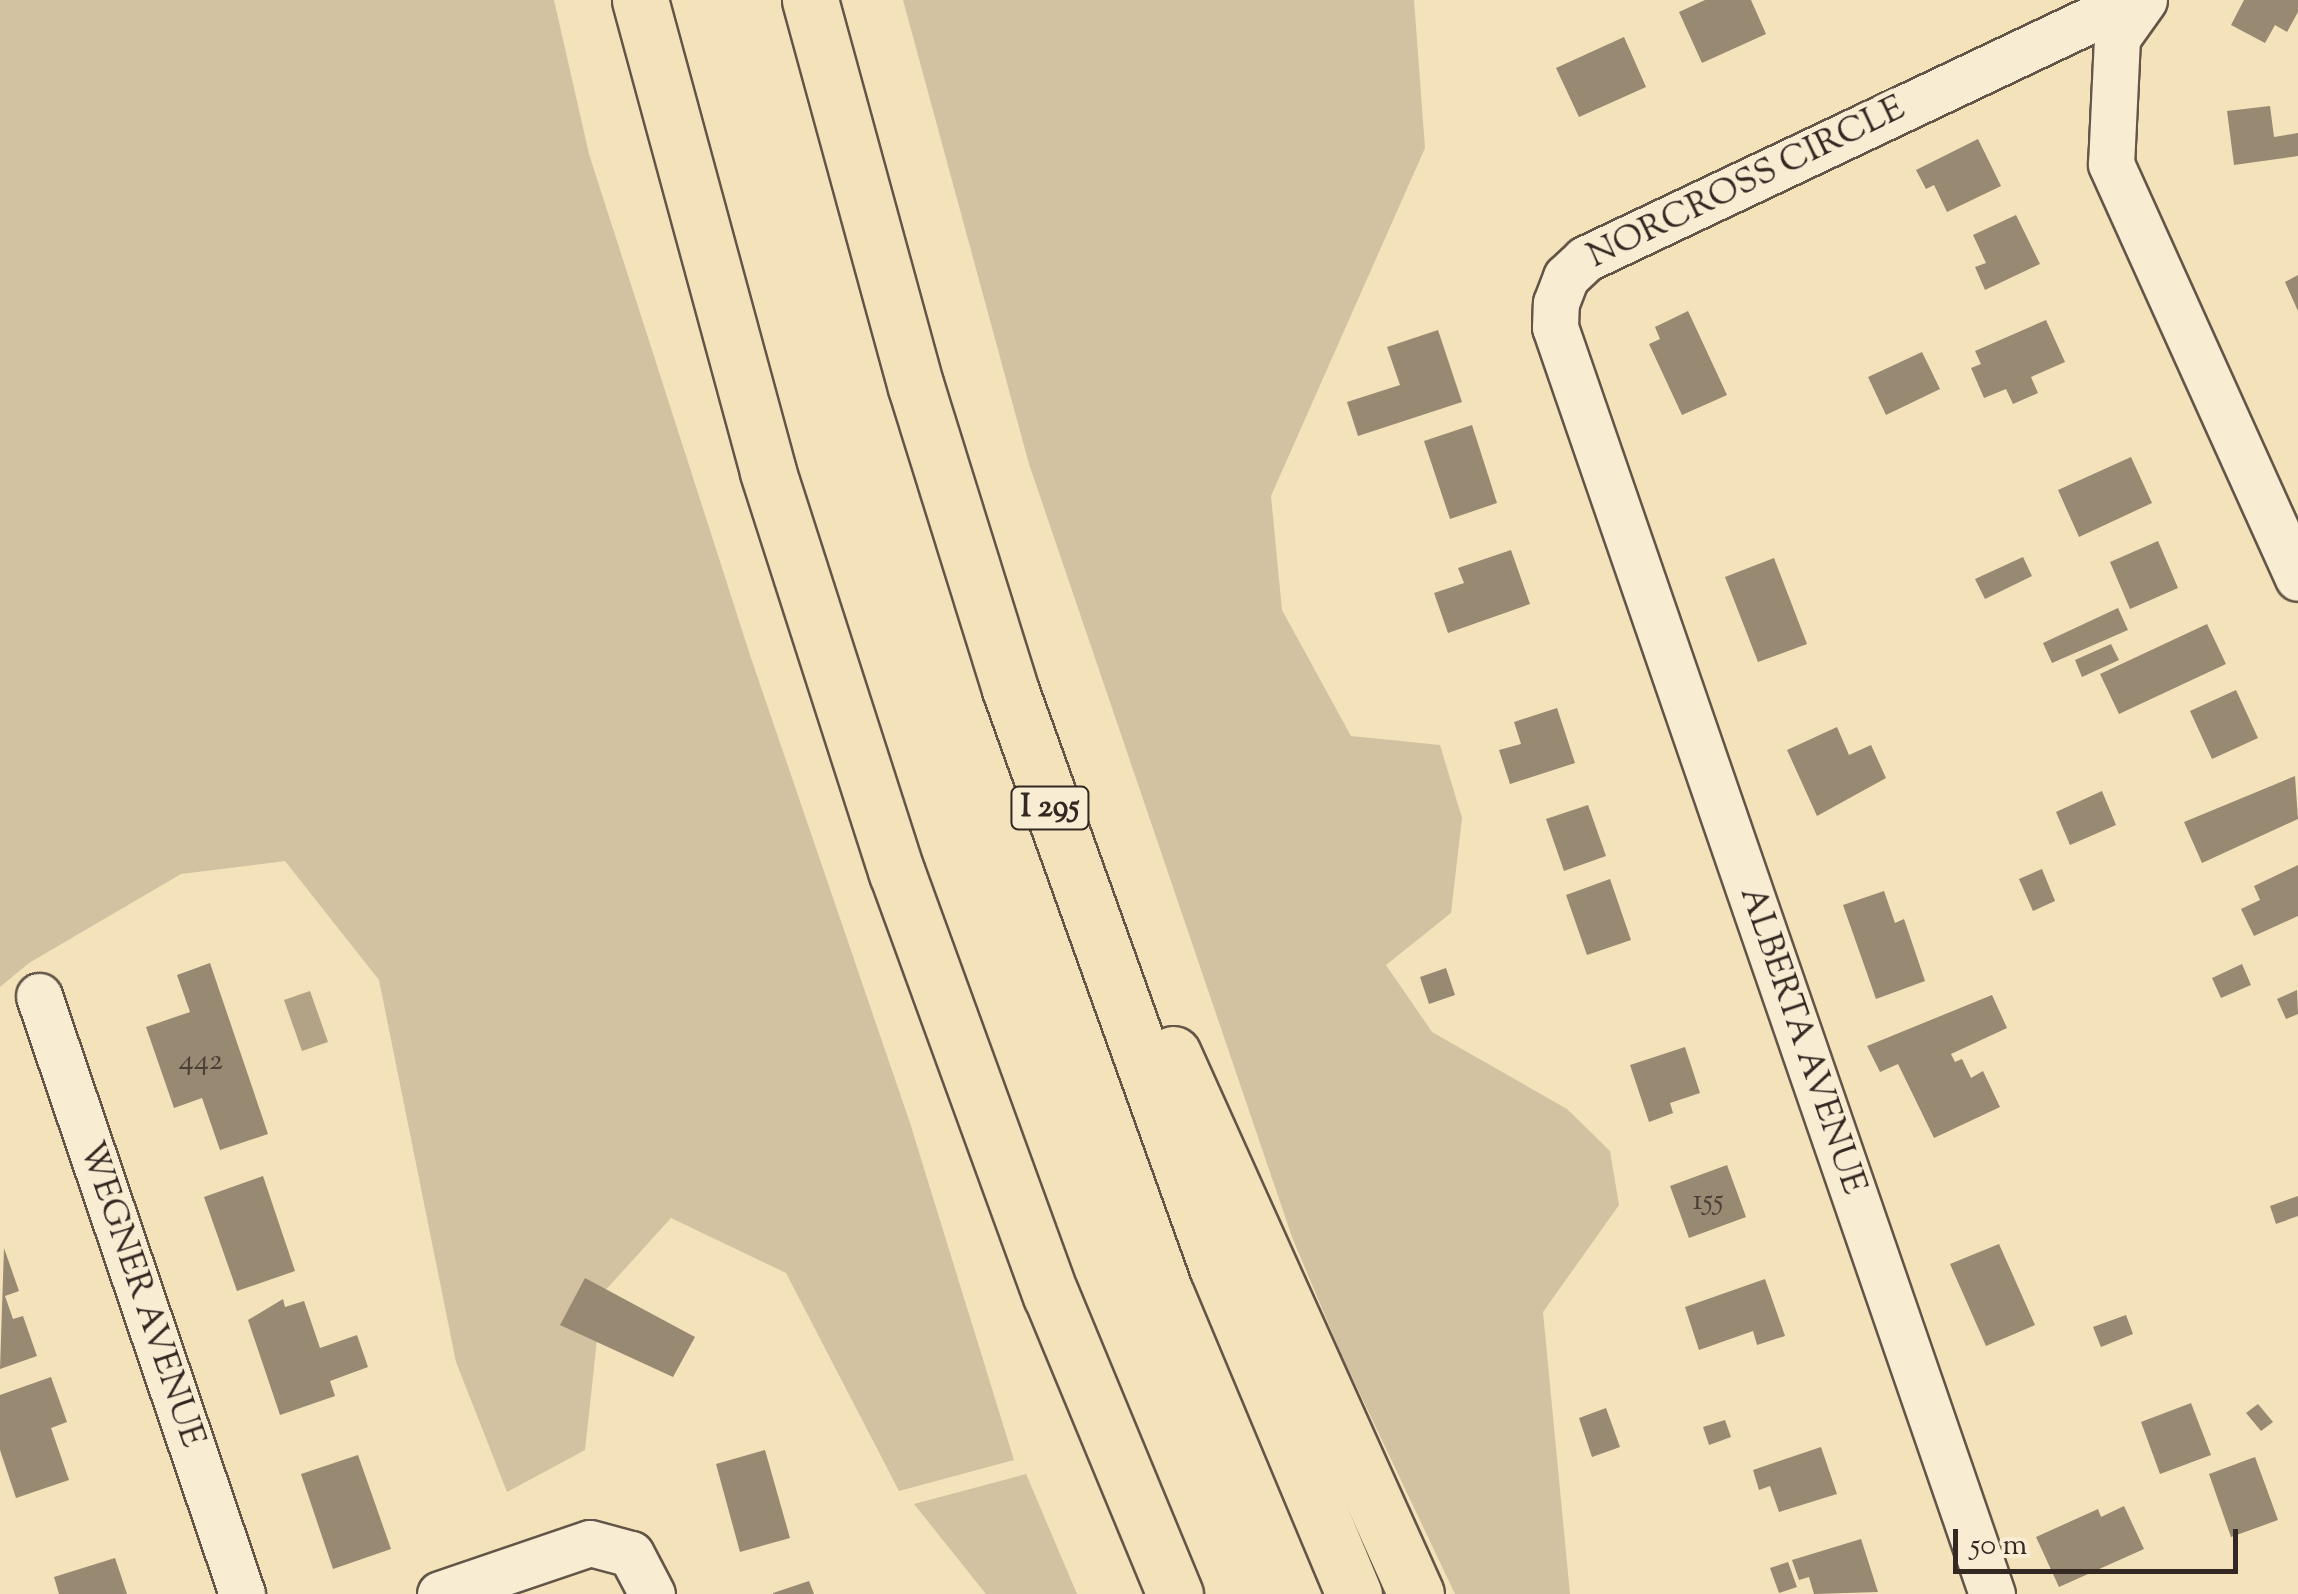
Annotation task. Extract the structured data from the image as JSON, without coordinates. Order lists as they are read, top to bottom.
{
  "streets": {
    "highway": ["I 295"],
    "street": ["NORCROSS CIRCLE", "ALBERTA AVENUE", "WEGNER AVENUE"]
  },
  "crossings": [
    ["NORCROSS CIRCLE", "ALBERTA AVENUE"]
  ],
  "house_numbers": ["442", "155"],
  "scale_bar": "50 m"
}
